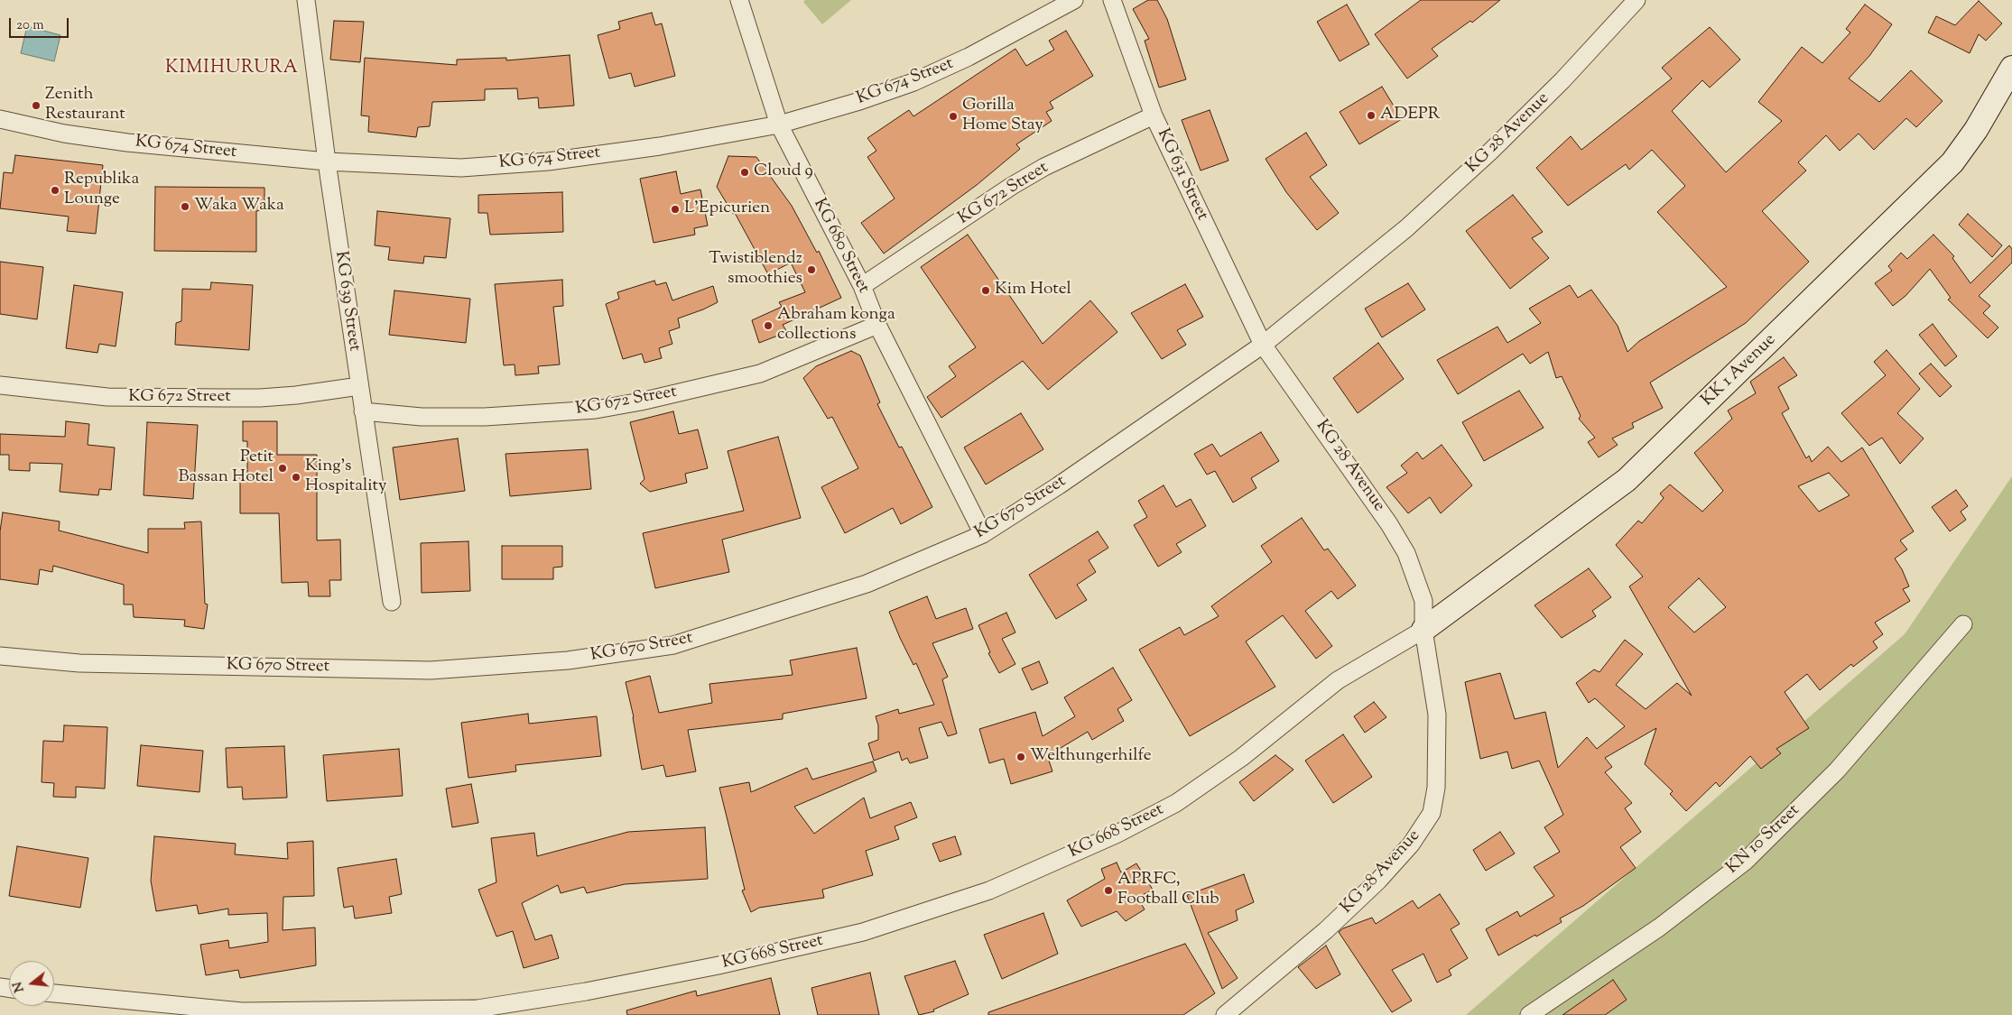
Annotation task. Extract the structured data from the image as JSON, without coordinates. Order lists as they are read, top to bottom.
{
  "streets": {
    "main road": ["KK 1 Avenue"],
    "street": [
      "KG 674 Street",
      "KG 28 Avenue",
      "KG 631 Street",
      "KG 672 Street",
      "KG 680 Street",
      "KG 639 Street",
      "KG 670 Street",
      "KG 668 Street",
      "KN 10 Street"
    ]
  },
  "crossings": [
    ["KG 674 Street", "KG 680 Street"],
    ["KG 674 Street", "KG 639 Street"],
    ["KG 28 Avenue", "KG 631 Street"],
    ["KG 28 Avenue", "KK 1 Avenue"],
    ["KG 28 Avenue", "KG 670 Street"],
    ["KG 28 Avenue", "KG 668 Street"],
    ["KG 631 Street", "KG 672 Street"],
    ["KG 631 Street", "KG 670 Street"],
    ["KG 672 Street", "KG 680 Street"],
    ["KG 672 Street", "KG 639 Street"],
    ["KG 680 Street", "KG 670 Street"],
    ["KK 1 Avenue", "KG 668 Street"]
  ],
  "districts": ["KIMIHURURA"],
  "places": [
    "Zenith Restaurant",
    "ADEPR",
    "Gorilla Home Stay",
    "Cloud 9",
    "Republika Lounge",
    "Waka Waka",
    "L'Epicurien",
    "Twistiblendz smoothies",
    "Kim Hotel",
    "Abraham konga collections",
    "Petit Bassan Hotel",
    "King's Hospitality",
    "Welthungerhilfe",
    "APRFC, Football Club"
  ],
  "scale_bar": "20 m",
  "north": "left"
}
